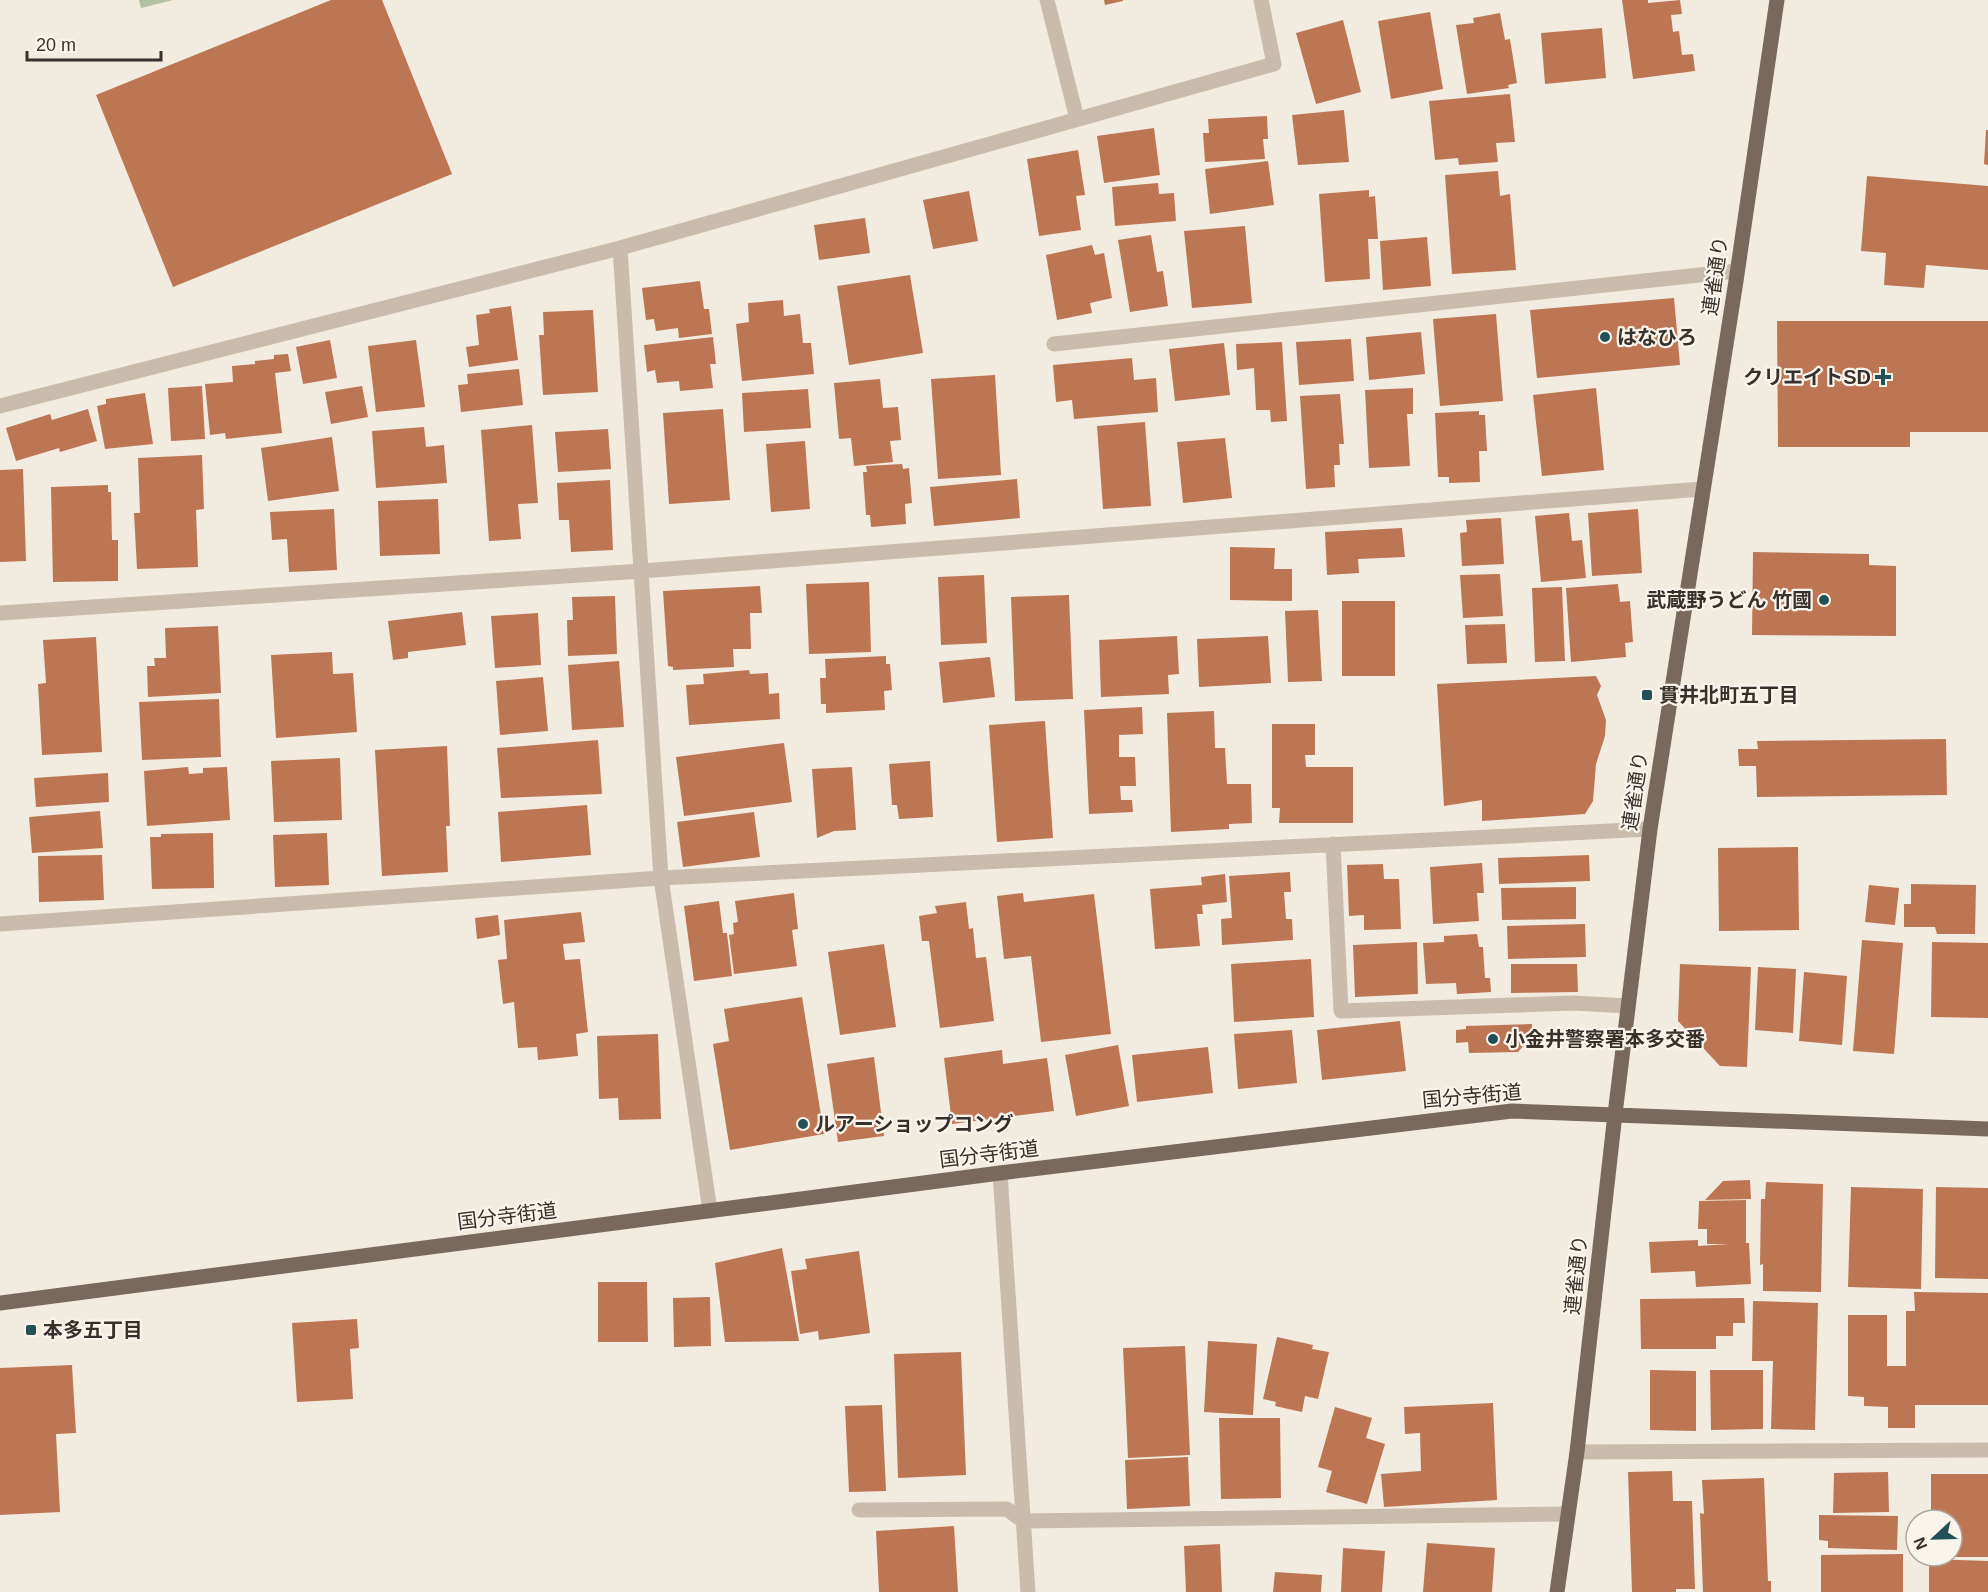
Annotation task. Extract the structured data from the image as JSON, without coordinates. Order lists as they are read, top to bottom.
{
  "streets": {
    "main road": ["連雀通り", "国分寺街道"]
  },
  "crossings": [
    ["連雀通り", "国分寺街道"]
  ],
  "places": {
    "other": [
      "はなひろ",
      "武蔵野うどん 竹國",
      "小金井警察署本多交番",
      "ルアーショップコング"
    ],
    "health": ["クリエイトSD"],
    "transit": ["貫井北町五丁目", "本多五丁目"]
  },
  "scale_bar": "20 m",
  "north": "left"
}
